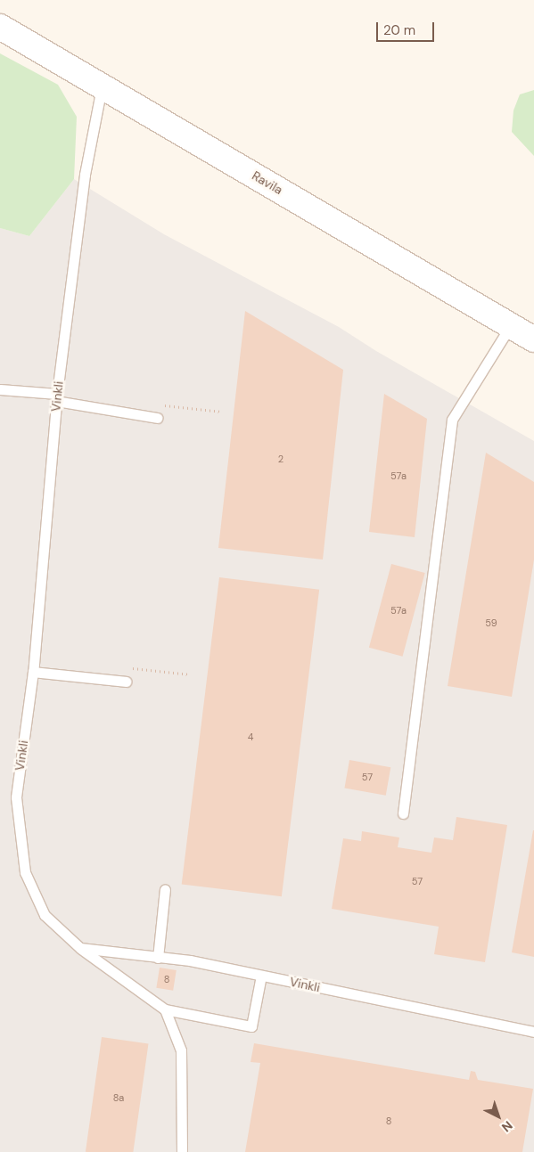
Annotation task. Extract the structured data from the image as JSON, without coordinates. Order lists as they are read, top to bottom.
{
  "streets": {
    "street": ["Ravila"],
    "lane": ["Vinkli"]
  },
  "crossings": [
    ["Ravila", "Vinkli"]
  ],
  "house_numbers": [
    "2",
    "57a",
    "57a",
    "59",
    "4",
    "57",
    "57",
    "8",
    "8a",
    "8"
  ],
  "scale_bar": "20 m",
  "north": "bottom right"
}
